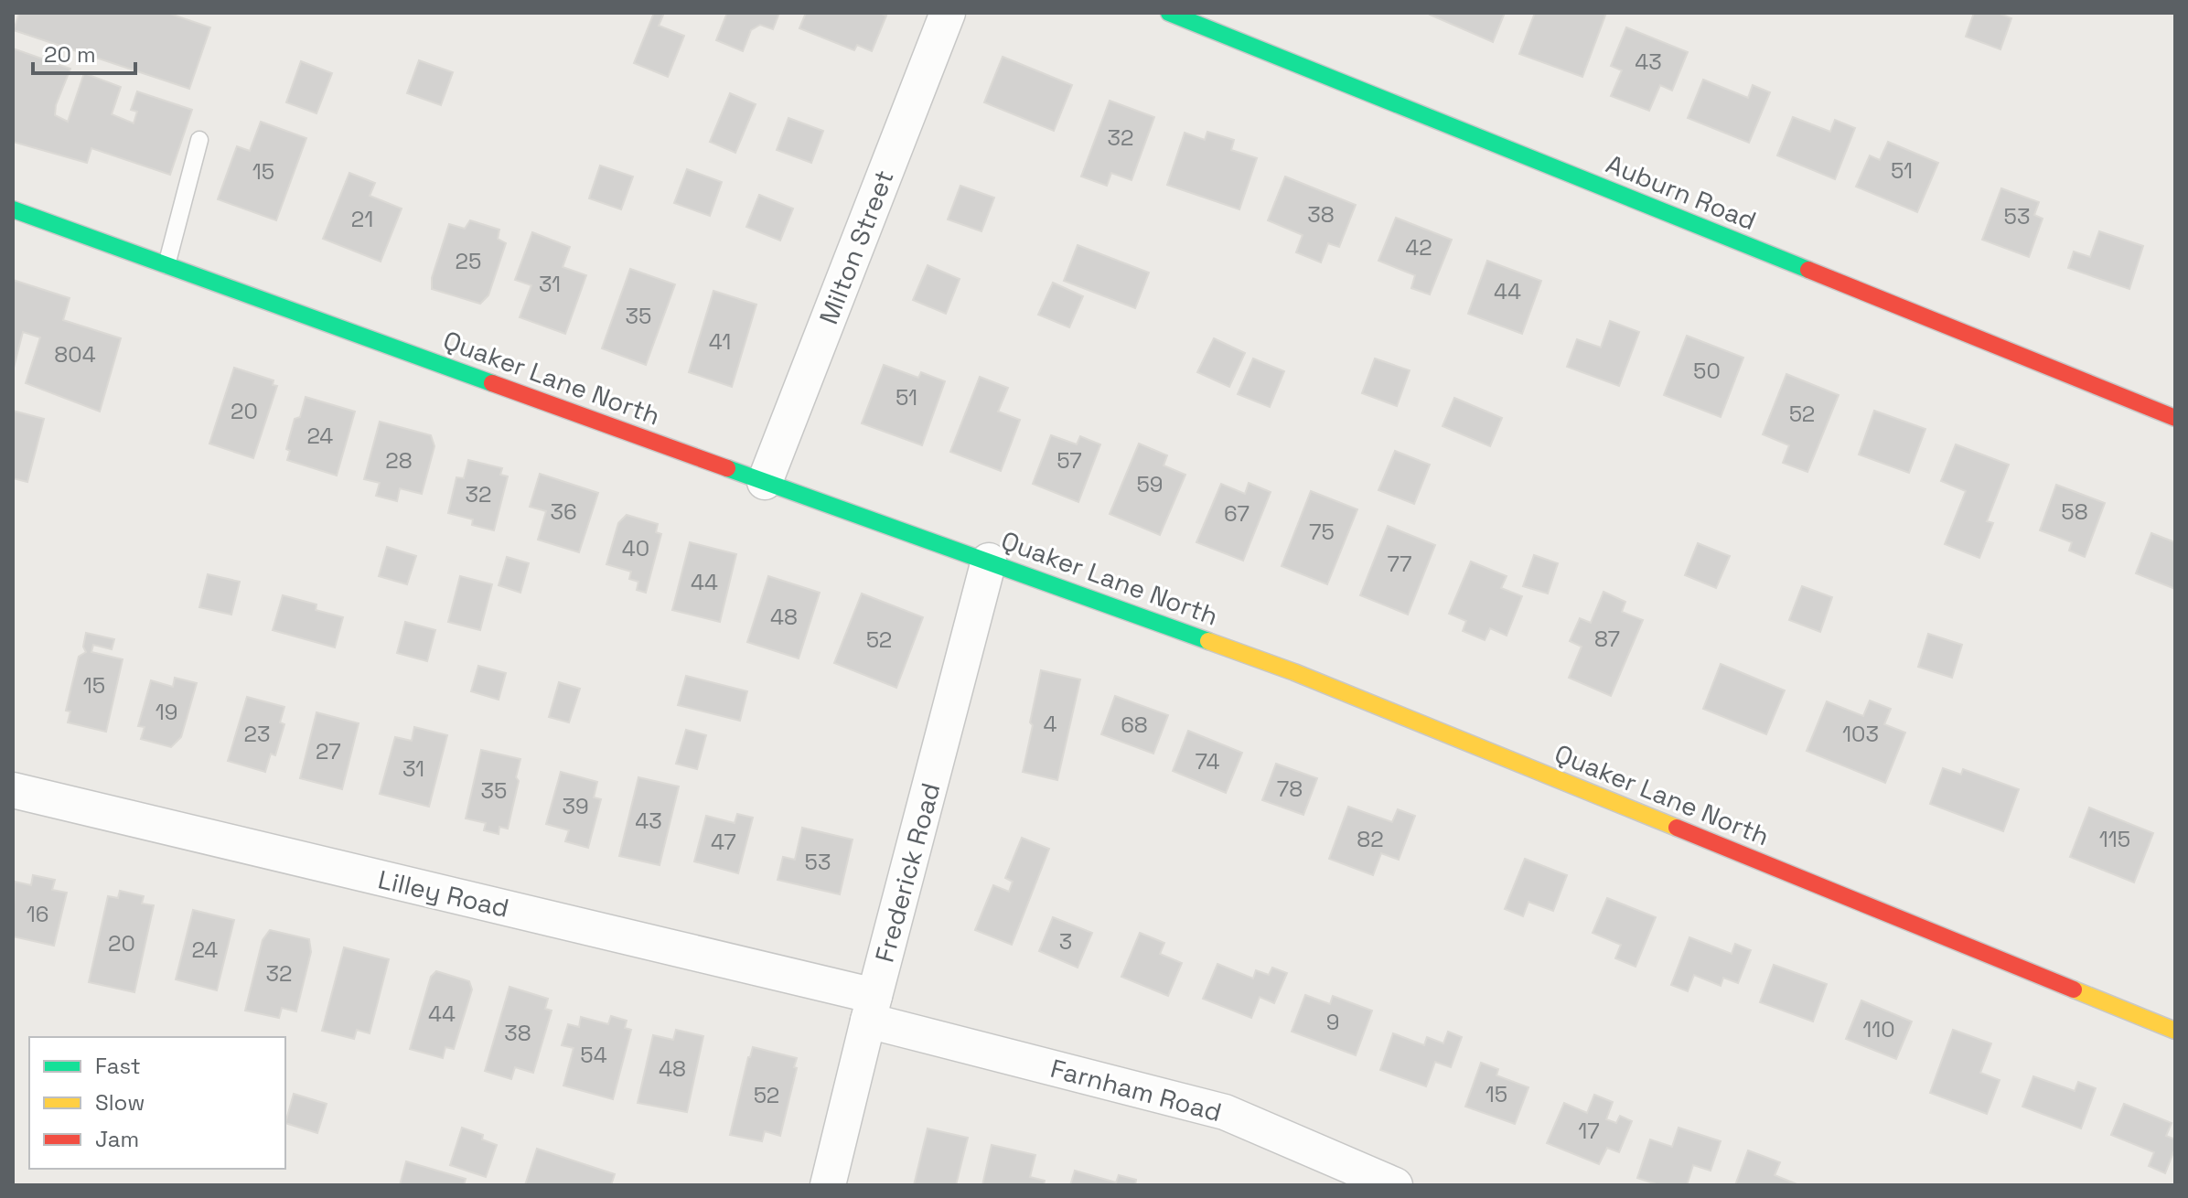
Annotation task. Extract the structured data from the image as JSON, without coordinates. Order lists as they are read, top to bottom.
{
  "streets": {
    "street": [
      "Auburn Road",
      "Milton Street",
      "Quaker Lane North",
      "Frederick Road",
      "Lilley Road",
      "Farnham Road"
    ]
  },
  "crossings": [
    ["Milton Street", "Quaker Lane North"],
    ["Quaker Lane North", "Frederick Road"],
    ["Frederick Road", "Lilley Road"],
    ["Frederick Road", "Farnham Road"],
    ["Lilley Road", "Farnham Road"]
  ],
  "house_numbers": [
    "43",
    "32",
    "51",
    "15",
    "38",
    "53",
    "21",
    "42",
    "25",
    "31",
    "44",
    "35",
    "41",
    "804",
    "50",
    "51",
    "20",
    "52",
    "24",
    "28",
    "57",
    "59",
    "32",
    "36",
    "58",
    "67",
    "75",
    "40",
    "77",
    "44",
    "48",
    "87",
    "52",
    "15",
    "19",
    "4",
    "68",
    "23",
    "103",
    "27",
    "74",
    "31",
    "78",
    "35",
    "39",
    "43",
    "82",
    "115",
    "47",
    "53",
    "16",
    "3",
    "20",
    "24",
    "32",
    "44",
    "9",
    "110",
    "38",
    "54",
    "48",
    "15",
    "52",
    "17"
  ],
  "legend": ["Fast", "Slow", "Jam"],
  "scale_bar": "20 m"
}
